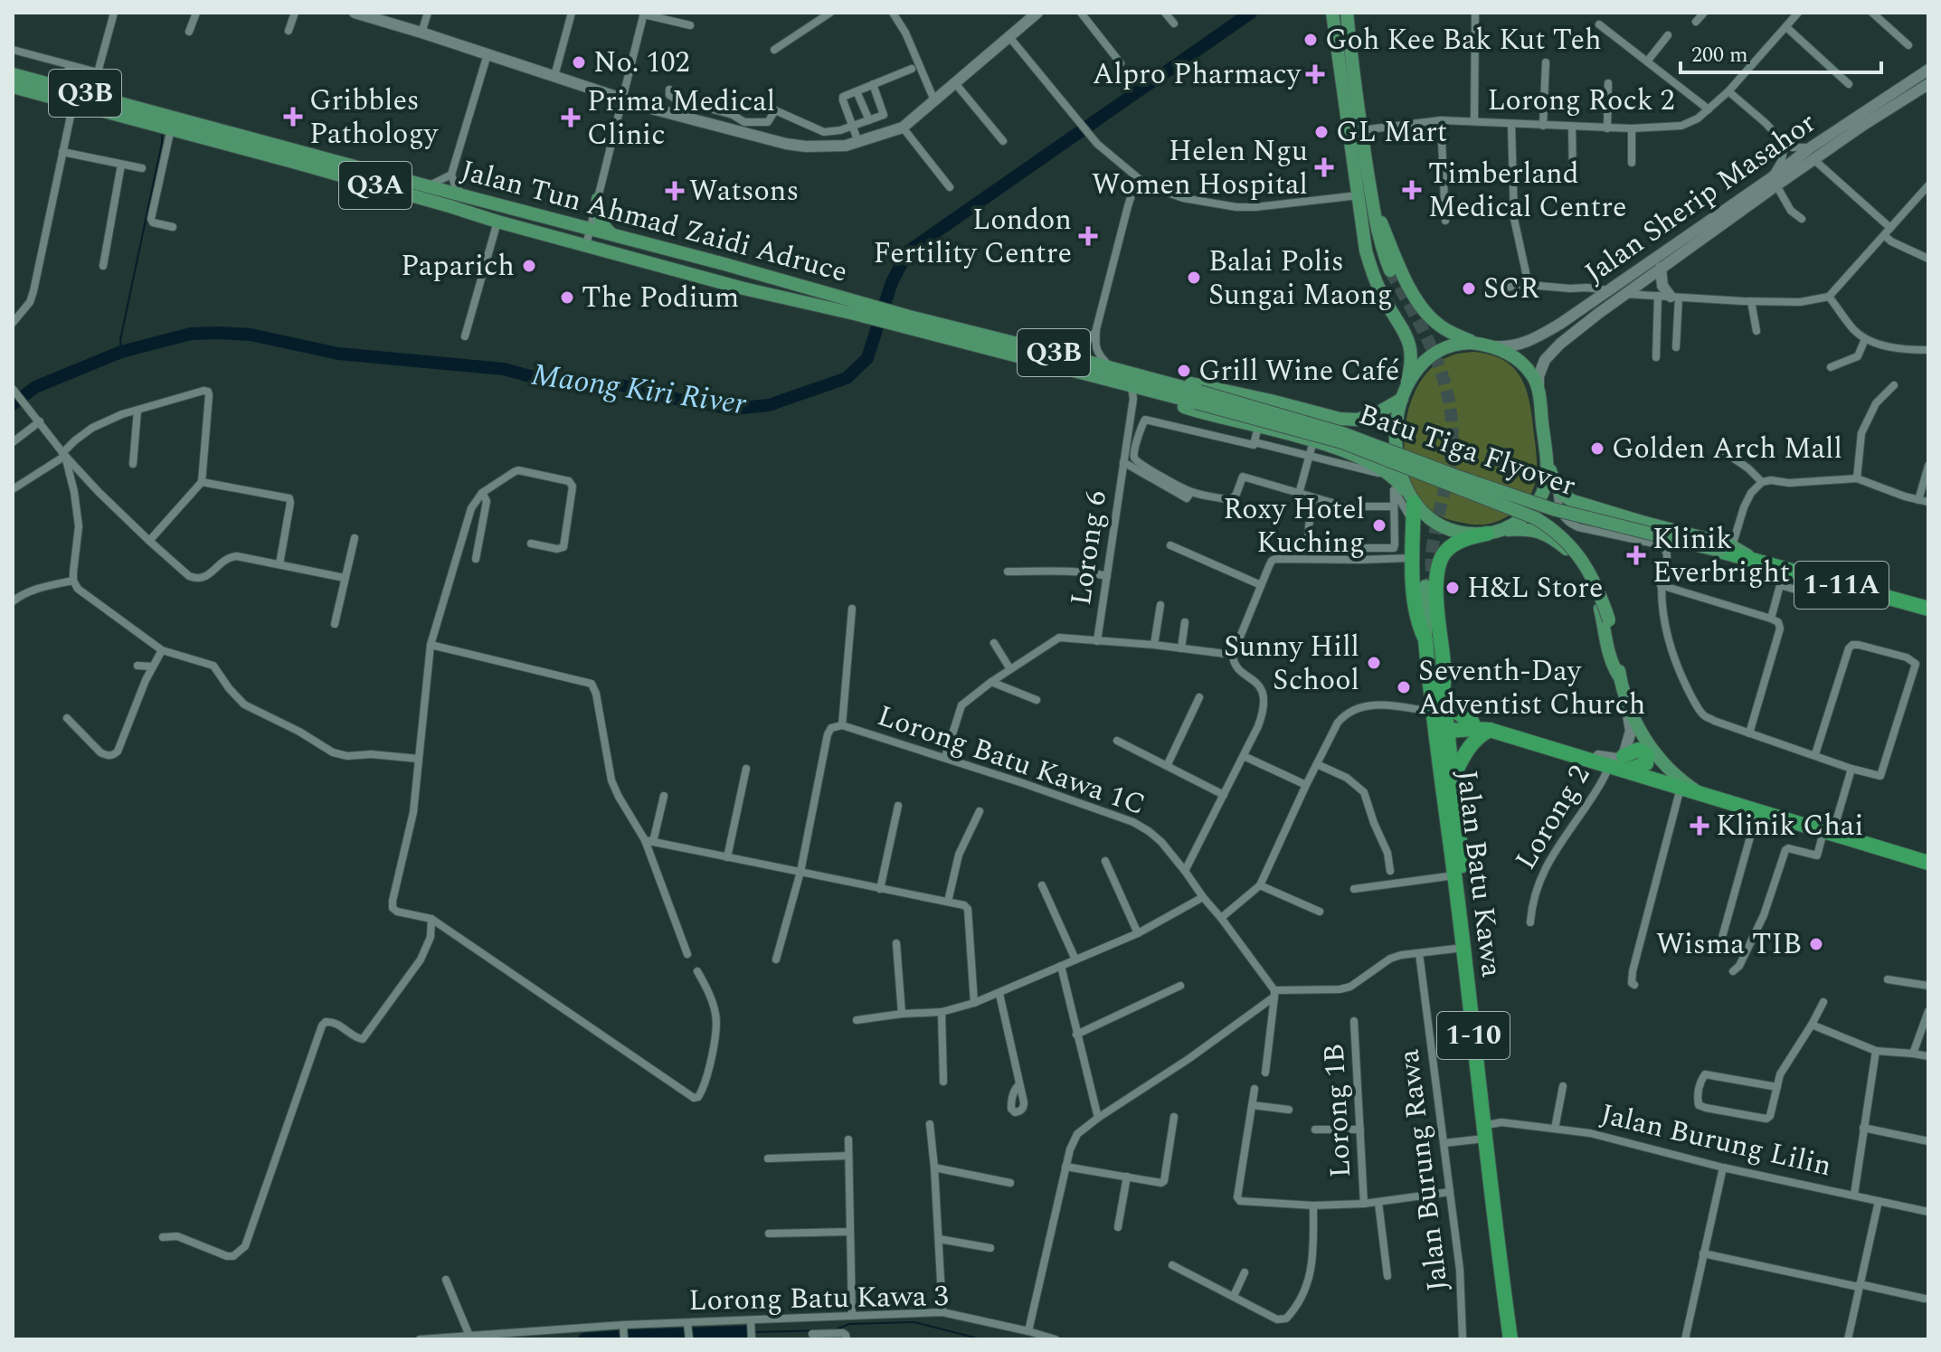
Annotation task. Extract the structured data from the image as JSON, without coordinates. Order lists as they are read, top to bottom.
{
  "streets": {
    "highway": ["1-11A", "Jalan Batu Kawa", "1-10"],
    "main road": [
      "Q3B",
      "Q3A",
      "Jalan Sherip Masahor",
      "Jalan Tun Ahmad Zaidi Adruce",
      "Batu Tiga Flyover"
    ],
    "street": [
      "Lorong Rock 2",
      "Lorong 6",
      "Lorong Batu Kawa 1C",
      "Lorong 2",
      "Lorong 1B",
      "Jalan Burung Lilin",
      "Jalan Burung Rawa",
      "Lorong Batu Kawa 3"
    ]
  },
  "crossings": [
    ["Jalan Tun Ahmad Zaidi Adruce", "Batu Tiga Flyover"],
    ["Jalan Tun Ahmad Zaidi Adruce", "Lorong 6"],
    ["Batu Tiga Flyover", "1-11A"],
    ["Jalan Batu Kawa", "Jalan Burung Lilin"]
  ],
  "water": ["Maong Kiri River"],
  "places": {
    "other": [
      "Goh Kee Bak Kut Teh",
      "No. 102",
      "GL Mart",
      "Paparich",
      "Balai Polis Sungai Maong",
      "SCR",
      "The Podium",
      "Grill Wine Café",
      "Golden Arch Mall",
      "Roxy Hotel Kuching",
      "H&L Store",
      "Sunny Hill School",
      "Seventh-Day Adventist Church",
      "Wisma TIB"
    ],
    "health": [
      "Alpro Pharmacy",
      "Gribbles Pathology",
      "Prima Medical Clinic",
      "Helen Ngu Women Hospital",
      "Timberland Medical Centre",
      "Watsons",
      "London Fertility Centre",
      "Klinik Everbright",
      "Klinik Chai"
    ]
  },
  "scale_bar": "200 m"
}
